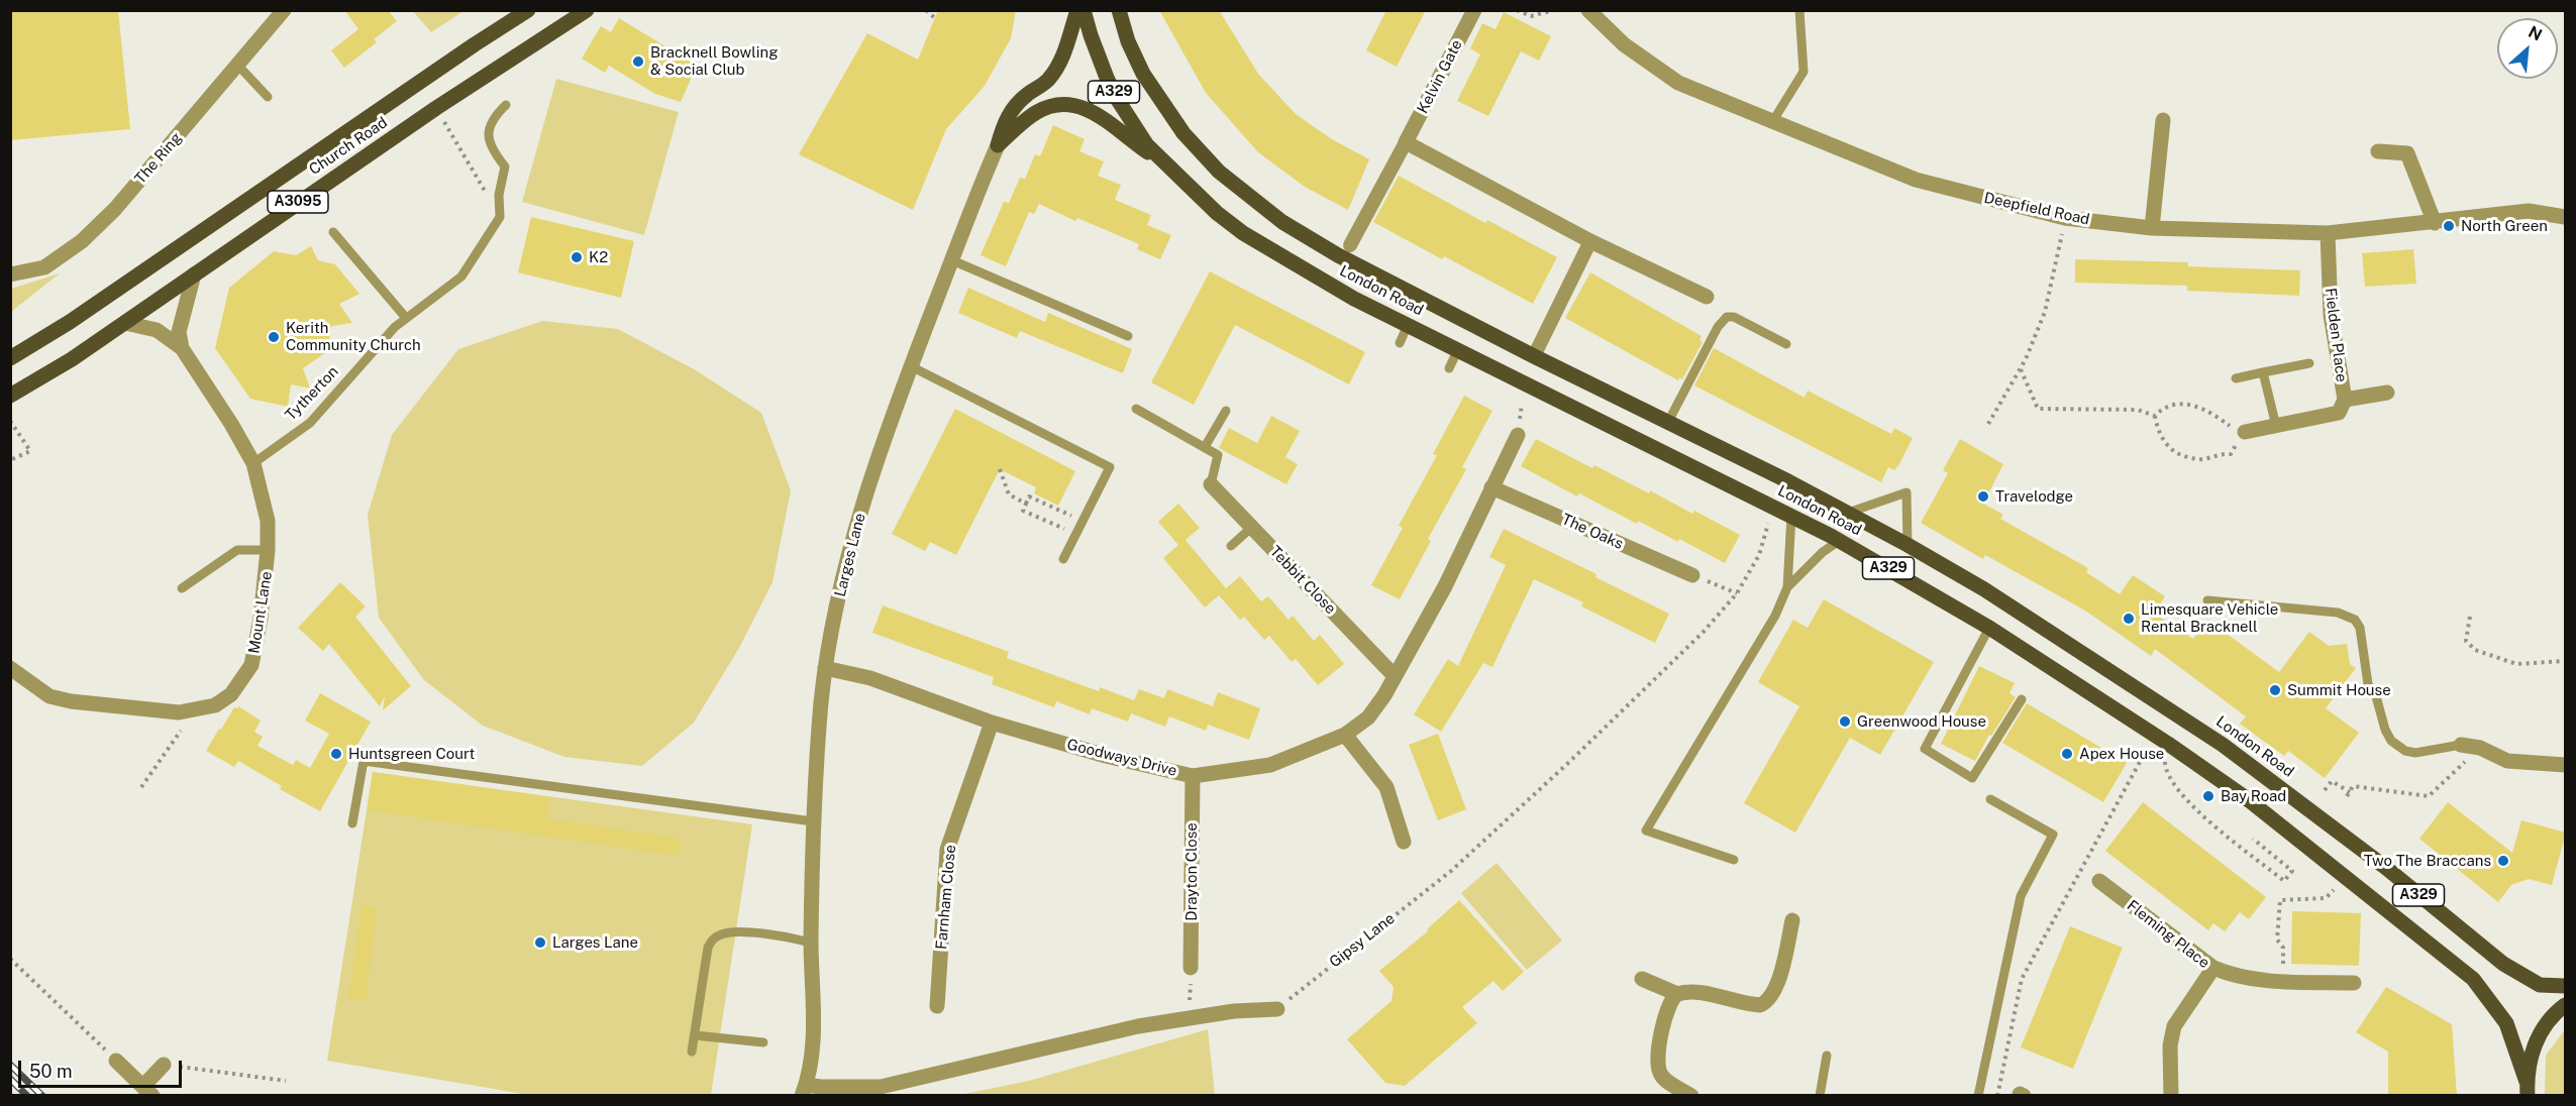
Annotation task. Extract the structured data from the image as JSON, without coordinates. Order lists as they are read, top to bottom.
{
  "streets": {
    "main road": [
      "A329",
      "Church Road",
      "A3095",
      "London Road"
    ],
    "street": [
      "Kelvin Gate",
      "The Ring",
      "Deepfield Road",
      "Fielden Place",
      "The Oaks",
      "Larges Lane",
      "Tebbit Close",
      "Mount Lane",
      "Goodways Drive",
      "Drayton Close",
      "Farnham Close",
      "Fleming Place"
    ],
    "lane": ["Tytherton"],
    "path": ["Gipsy Lane"]
  },
  "crossings": [
    ["A329", "London Road"],
    ["Church Road", "Mount Lane"],
    ["Deepfield Road", "Fielden Place"],
    ["Tytherton", "Mount Lane"],
    ["Larges Lane", "Goodways Drive"],
    ["Tebbit Close", "Goodways Drive"],
    ["Goodways Drive", "Drayton Close"],
    ["Goodways Drive", "Farnham Close"]
  ],
  "places": [
    "Bracknell Bowling & Social Club",
    "North Green",
    "K2",
    "Kerith Community Church",
    "Travelodge",
    "Limesquare Vehicle Rental Bracknell",
    "Summit House",
    "Greenwood House",
    "Huntsgreen Court",
    "Apex House",
    "Bay Road",
    "Two The Braccans",
    "Larges Lane"
  ],
  "scale_bar": "50 m",
  "north": "top right"
}
